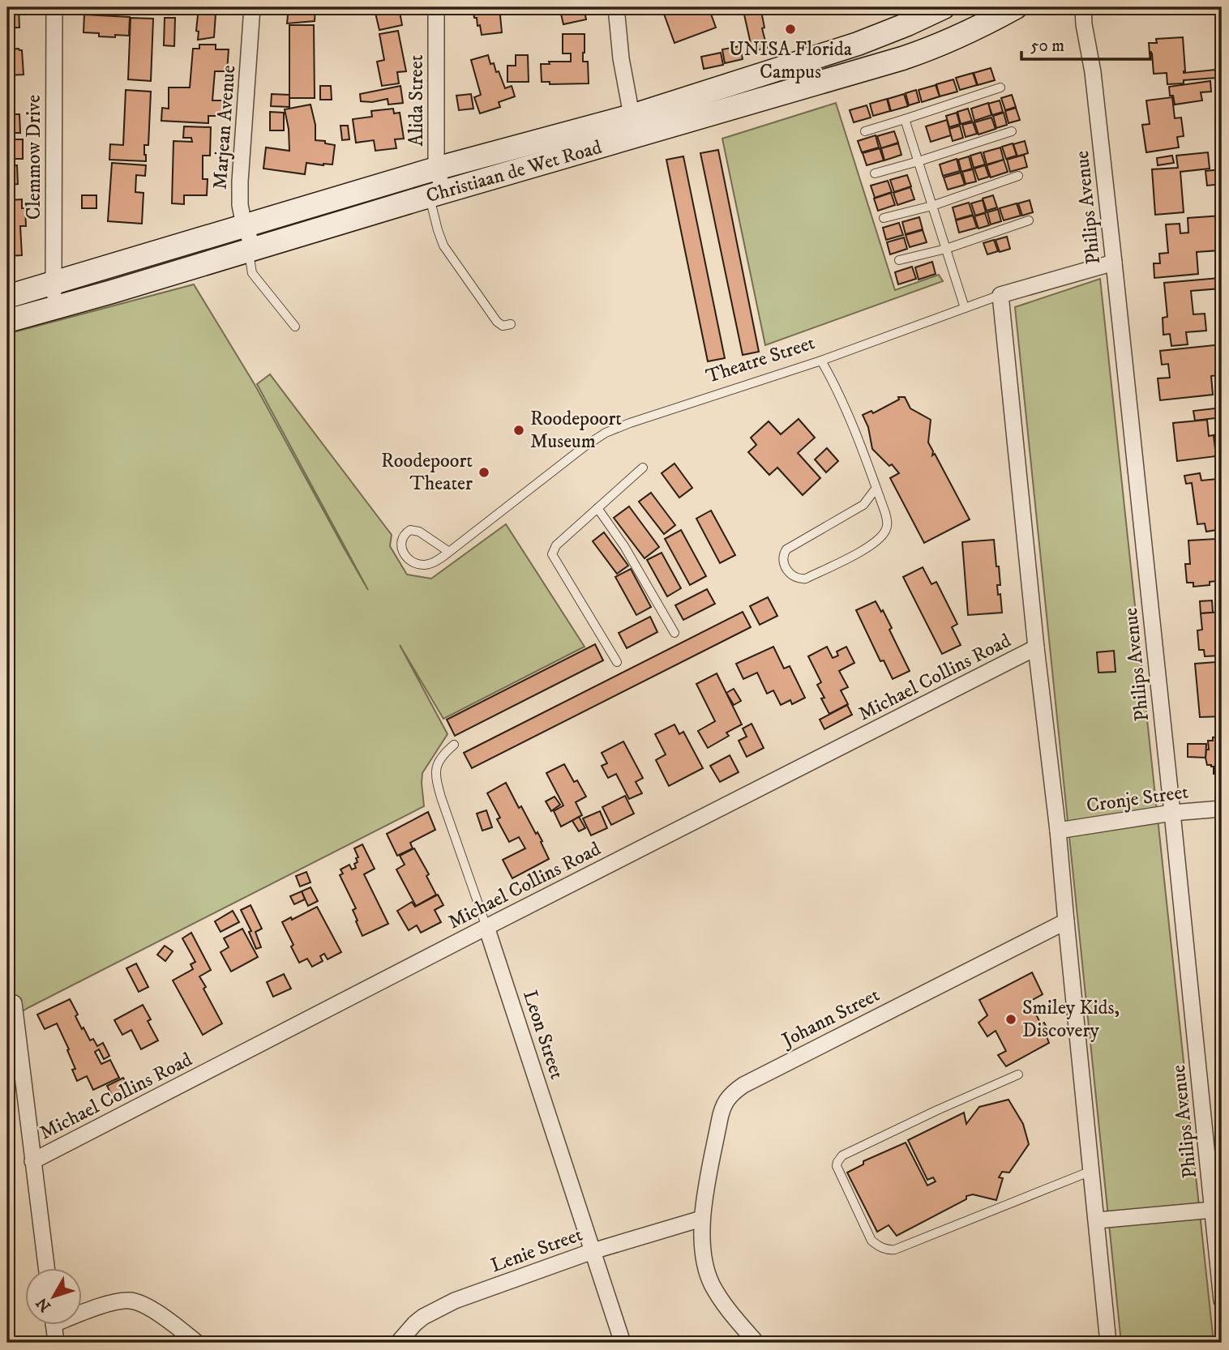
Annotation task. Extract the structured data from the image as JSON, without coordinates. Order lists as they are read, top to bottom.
{
  "streets": {
    "main road": ["Christiaan de Wet Road"],
    "street": [
      "Alida Street",
      "Marjean Avenue",
      "Clemmow Drive",
      "Philips Avenue",
      "Theatre Street",
      "Michael Collins Road",
      "Cronje Street",
      "Johann Street",
      "Leon Street",
      "Lenie Street"
    ]
  },
  "crossings": [
    ["Alida Street", "Christiaan de Wet Road"],
    ["Marjean Avenue", "Christiaan de Wet Road"],
    ["Clemmow Drive", "Christiaan de Wet Road"],
    ["Philips Avenue", "Theatre Street"],
    ["Philips Avenue", "Cronje Street"],
    ["Michael Collins Road", "Leon Street"],
    ["Johann Street", "Lenie Street"],
    ["Leon Street", "Lenie Street"]
  ],
  "places": [
    "UNISA Florida Campus",
    "Roodepoort Museum",
    "Roodepoort Theater",
    "Smiley Kids, Discovery"
  ],
  "scale_bar": "50 m",
  "north": "bottom left"
}
